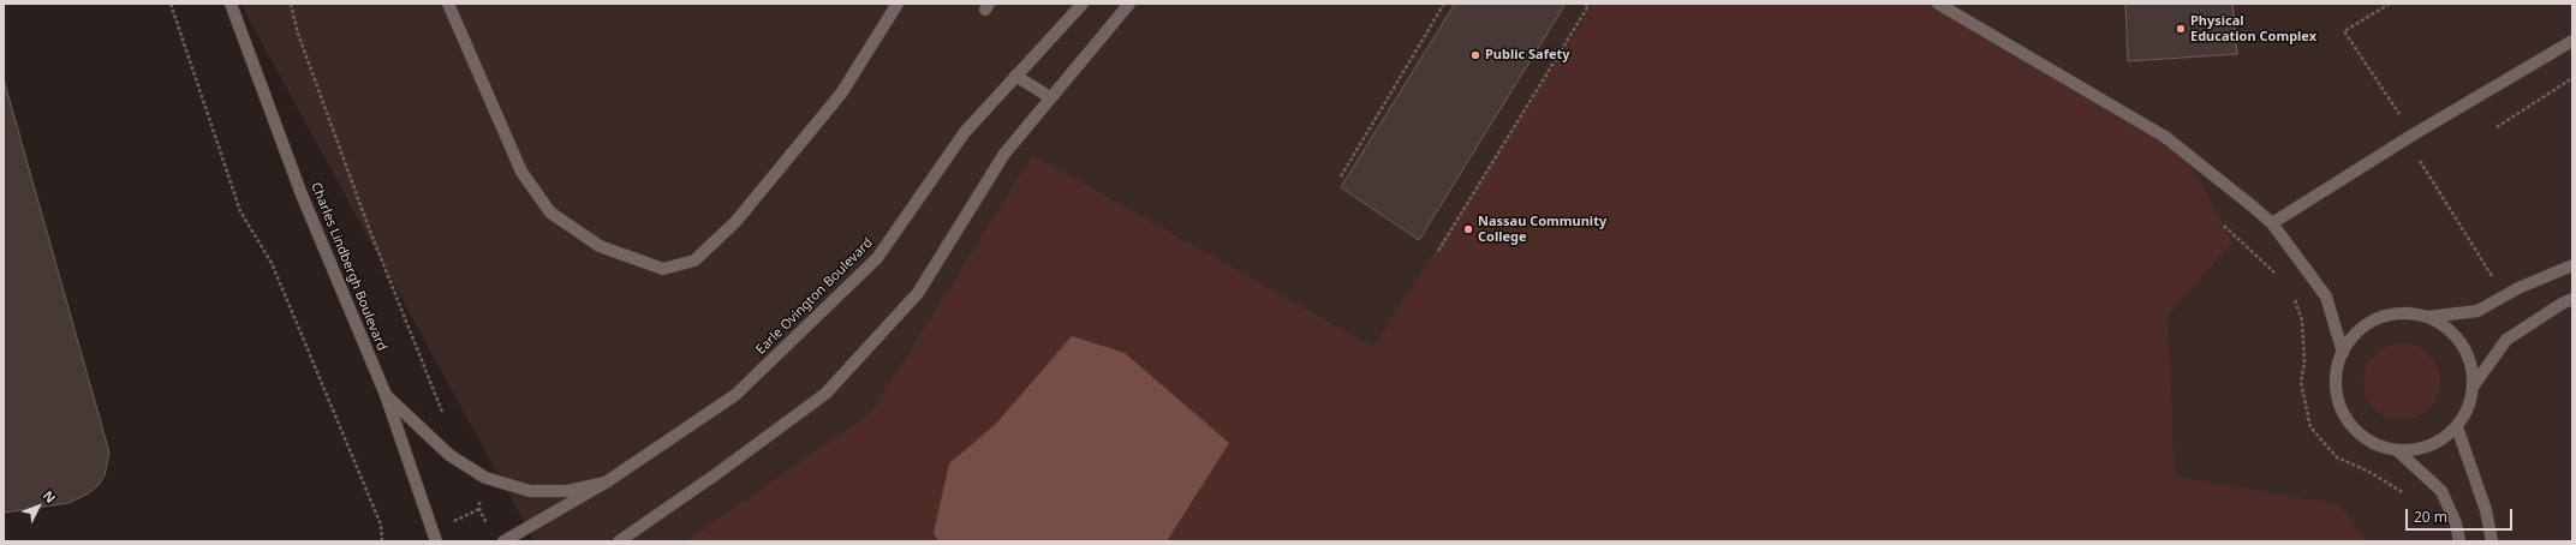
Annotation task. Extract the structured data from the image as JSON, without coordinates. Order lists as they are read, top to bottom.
{
  "streets": {
    "street": ["Charles Lindbergh Boulevard", "Earle Ovington Boulevard"]
  },
  "places": ["Physical Education Complex", "Public Safety", "Nassau Community College"],
  "scale_bar": "20 m",
  "north": "top right"
}
